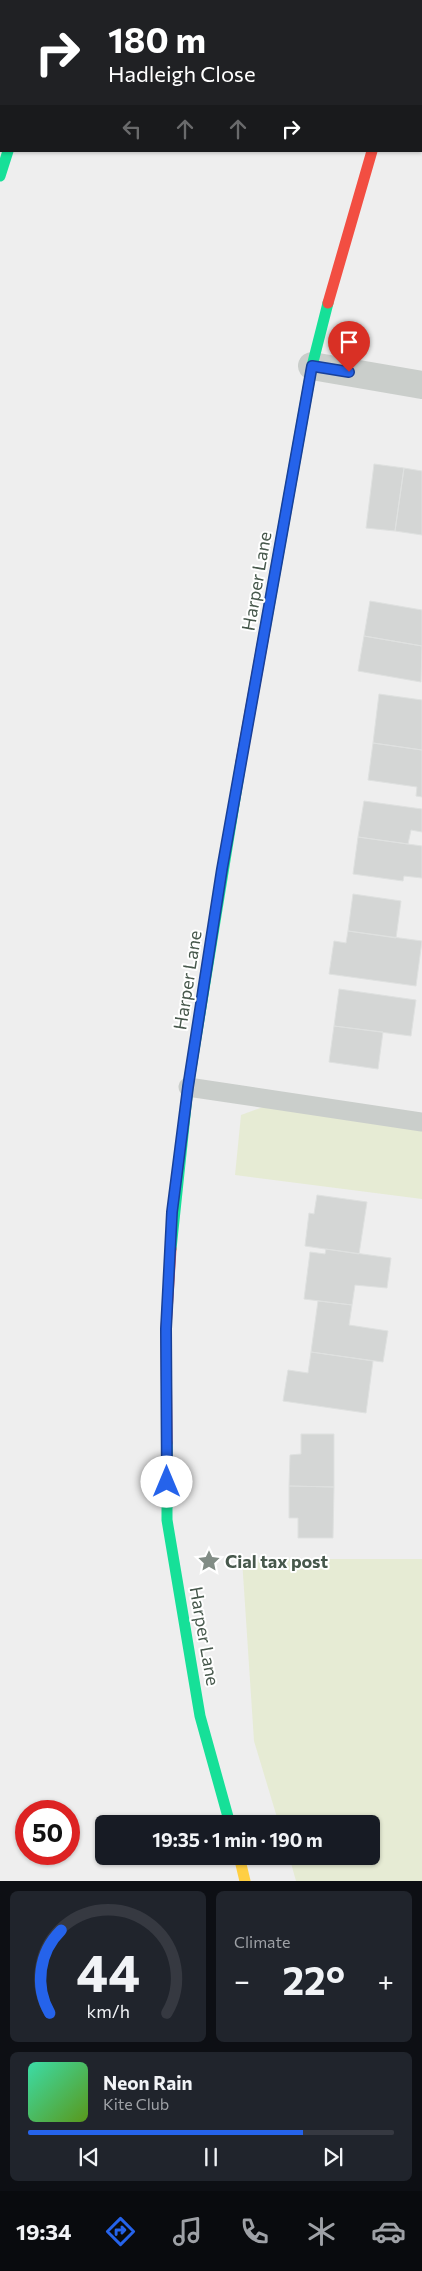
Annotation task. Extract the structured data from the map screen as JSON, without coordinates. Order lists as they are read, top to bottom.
{
  "streets": {
    "main road": ["Harper Lane"]
  },
  "places": {
    "place": ["Cial tax post"]
  },
  "page": {
    "turn": ["180 m", "Hadleigh Close"],
    "limit": "50",
    "trip": "19:35 · 1 min · 190 m",
    "tile": "Climate",
    "heat": ["−", "22°", "+"],
    "song": ["Neon Rain", "Kite Club"],
    "tabs": "19:34",
    "gauge": ["44", "km/h"]
  }
}
